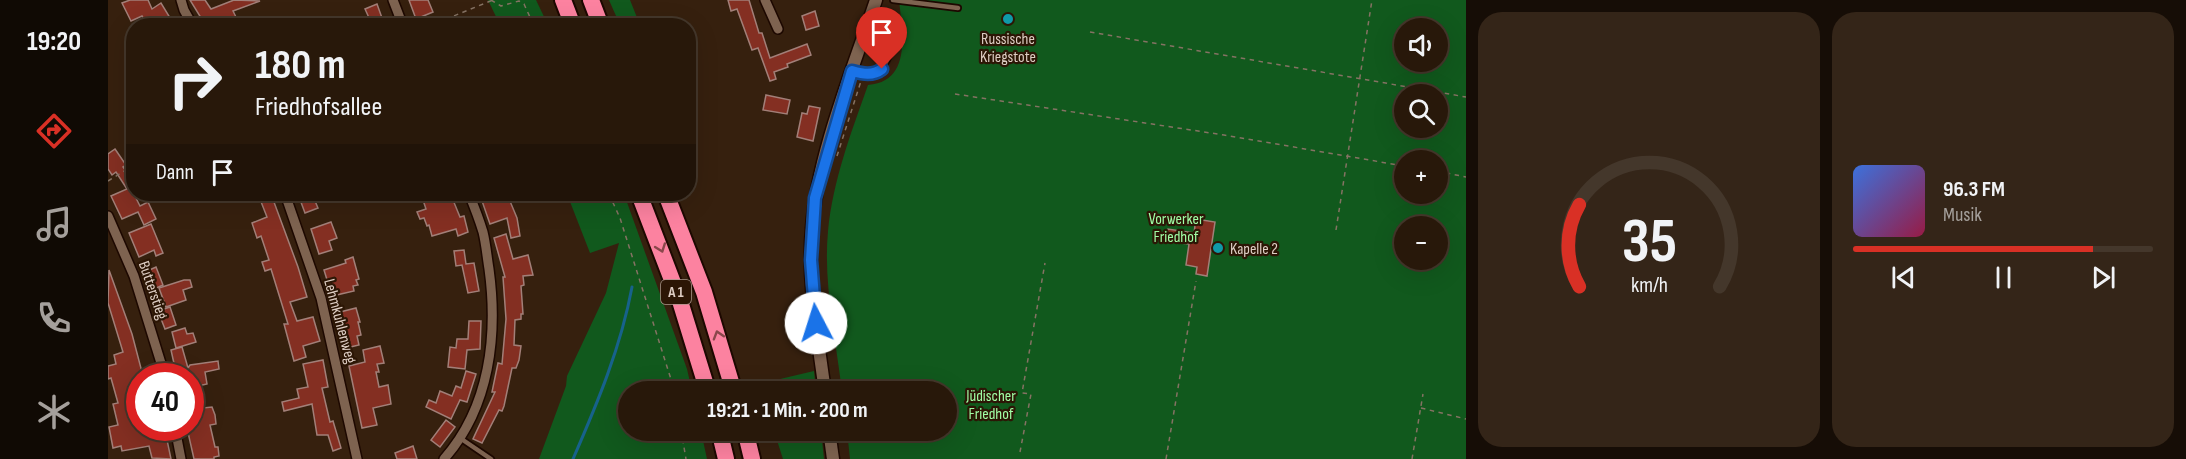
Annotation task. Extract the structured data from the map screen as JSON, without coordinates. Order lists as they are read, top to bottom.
{
  "streets": {
    "highway": ["A 1"],
    "street": ["Butterstieg", "Lehmkuhlenweg"]
  },
  "parks": ["Vorwerker Friedhof", "Jüdischer Friedhof"],
  "places": ["Russische Kriegstote", "Kapelle 2"],
  "page": {
    "tabs": "19:20",
    "map_buttons": ["+", "−"],
    "turn": ["180 m", "Friedhofsallee"],
    "then": "Dann",
    "song": ["96.3 FM", "Musik"],
    "limit": "40",
    "trip": "19:21 · 1 Min. · 200 m",
    "gauge": ["35", "km/h"]
  }
}
